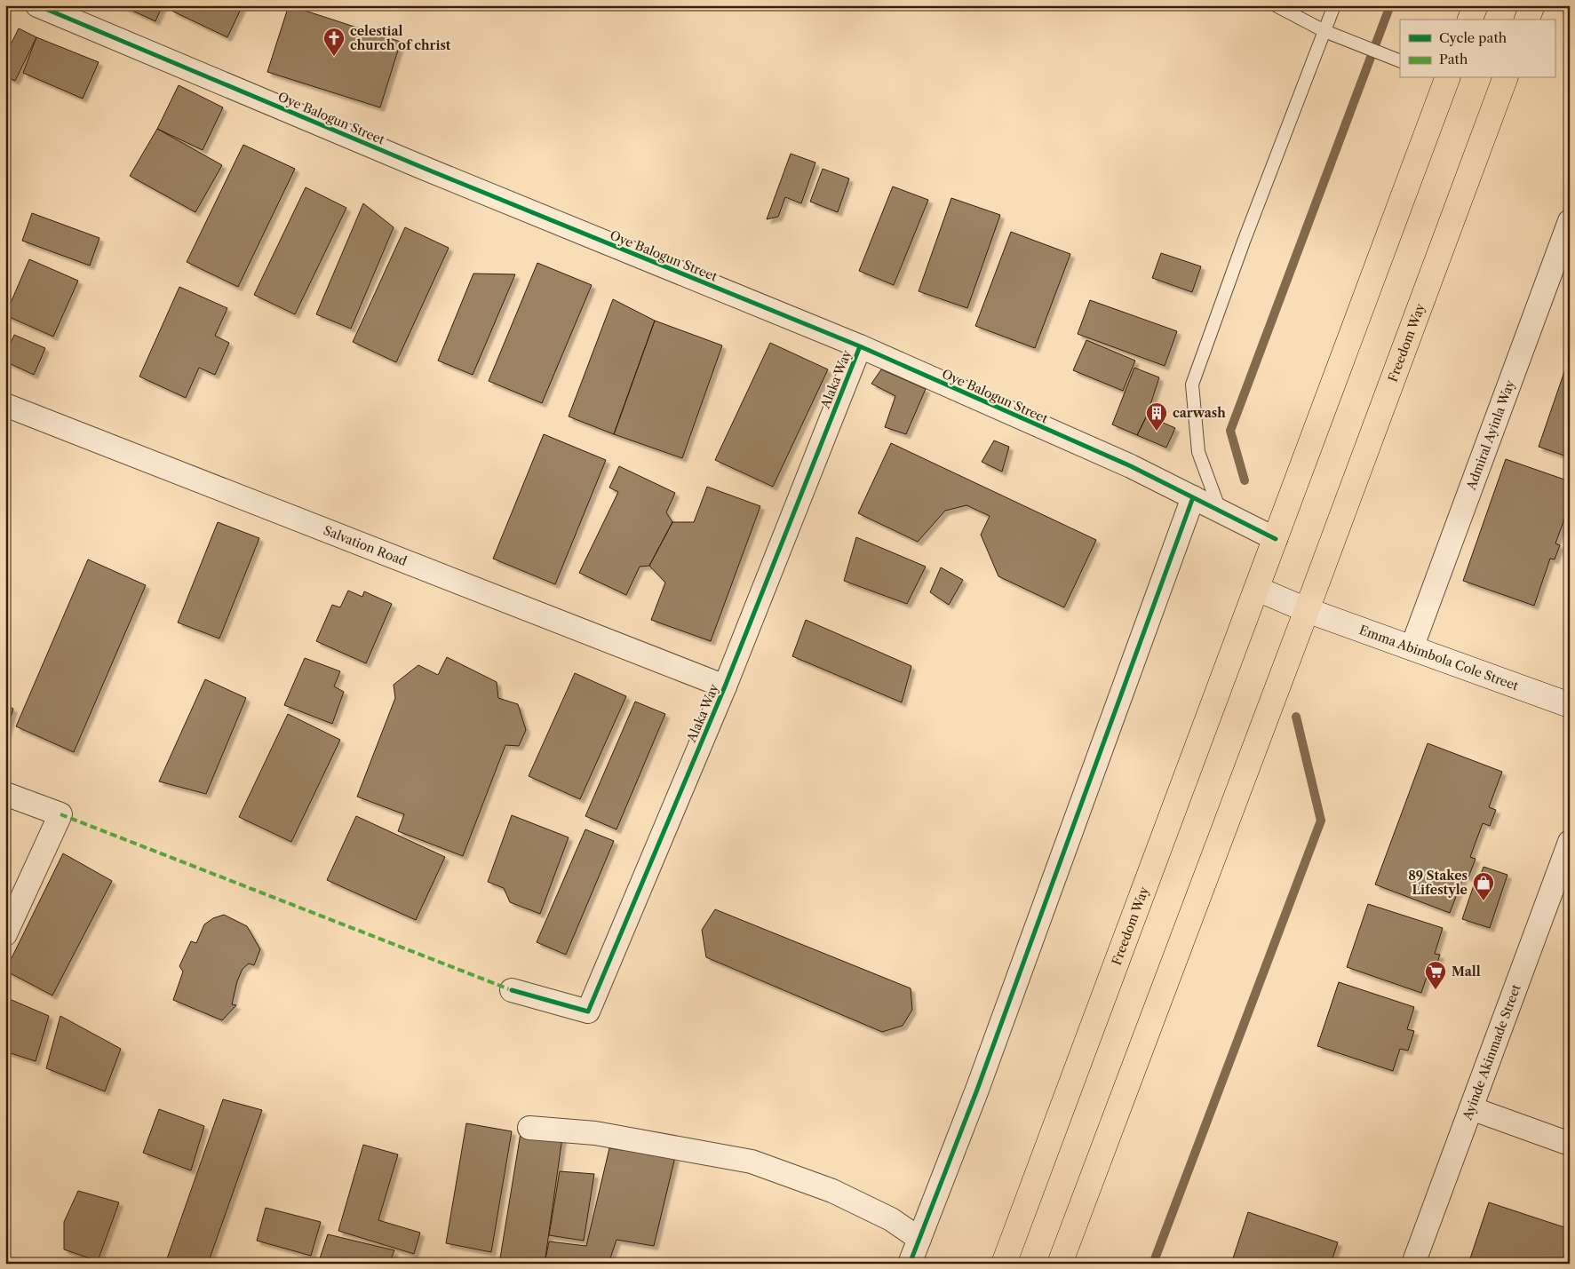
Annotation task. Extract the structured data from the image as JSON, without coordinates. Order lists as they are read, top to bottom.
{
  "streets": {
    "main road": ["Freedom Way"],
    "street": [
      "Oye Balogun Street",
      "Alaka Way",
      "Admiral Ayinla Way",
      "Salvation Road",
      "Emma Abimbola Cole Street",
      "Ayinde Akinmade Street"
    ]
  },
  "crossings": [
    ["Oye Balogun Street", "Freedom Way"],
    ["Oye Balogun Street", "Alaka Way"],
    ["Freedom Way", "Emma Abimbola Cole Street"],
    ["Alaka Way", "Salvation Road"],
    ["Admiral Ayinla Way", "Emma Abimbola Cole Street"]
  ],
  "places": {
    "church": ["celestial church of christ"],
    "building": ["carwash"],
    "shop": ["89 Stakes Lifestyle"],
    "supermarket": ["Mall"]
  },
  "legend": ["Cycle path", "Path"]
}
